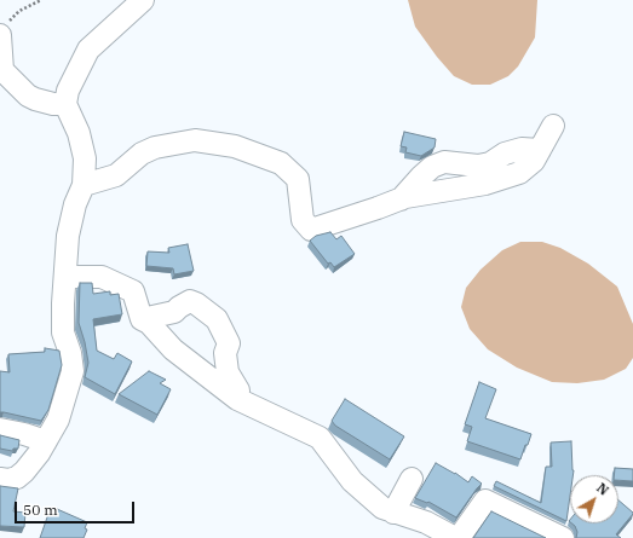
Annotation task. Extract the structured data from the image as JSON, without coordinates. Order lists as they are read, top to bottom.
{
  "scale_bar": "50 m",
  "north": "top right"
}
